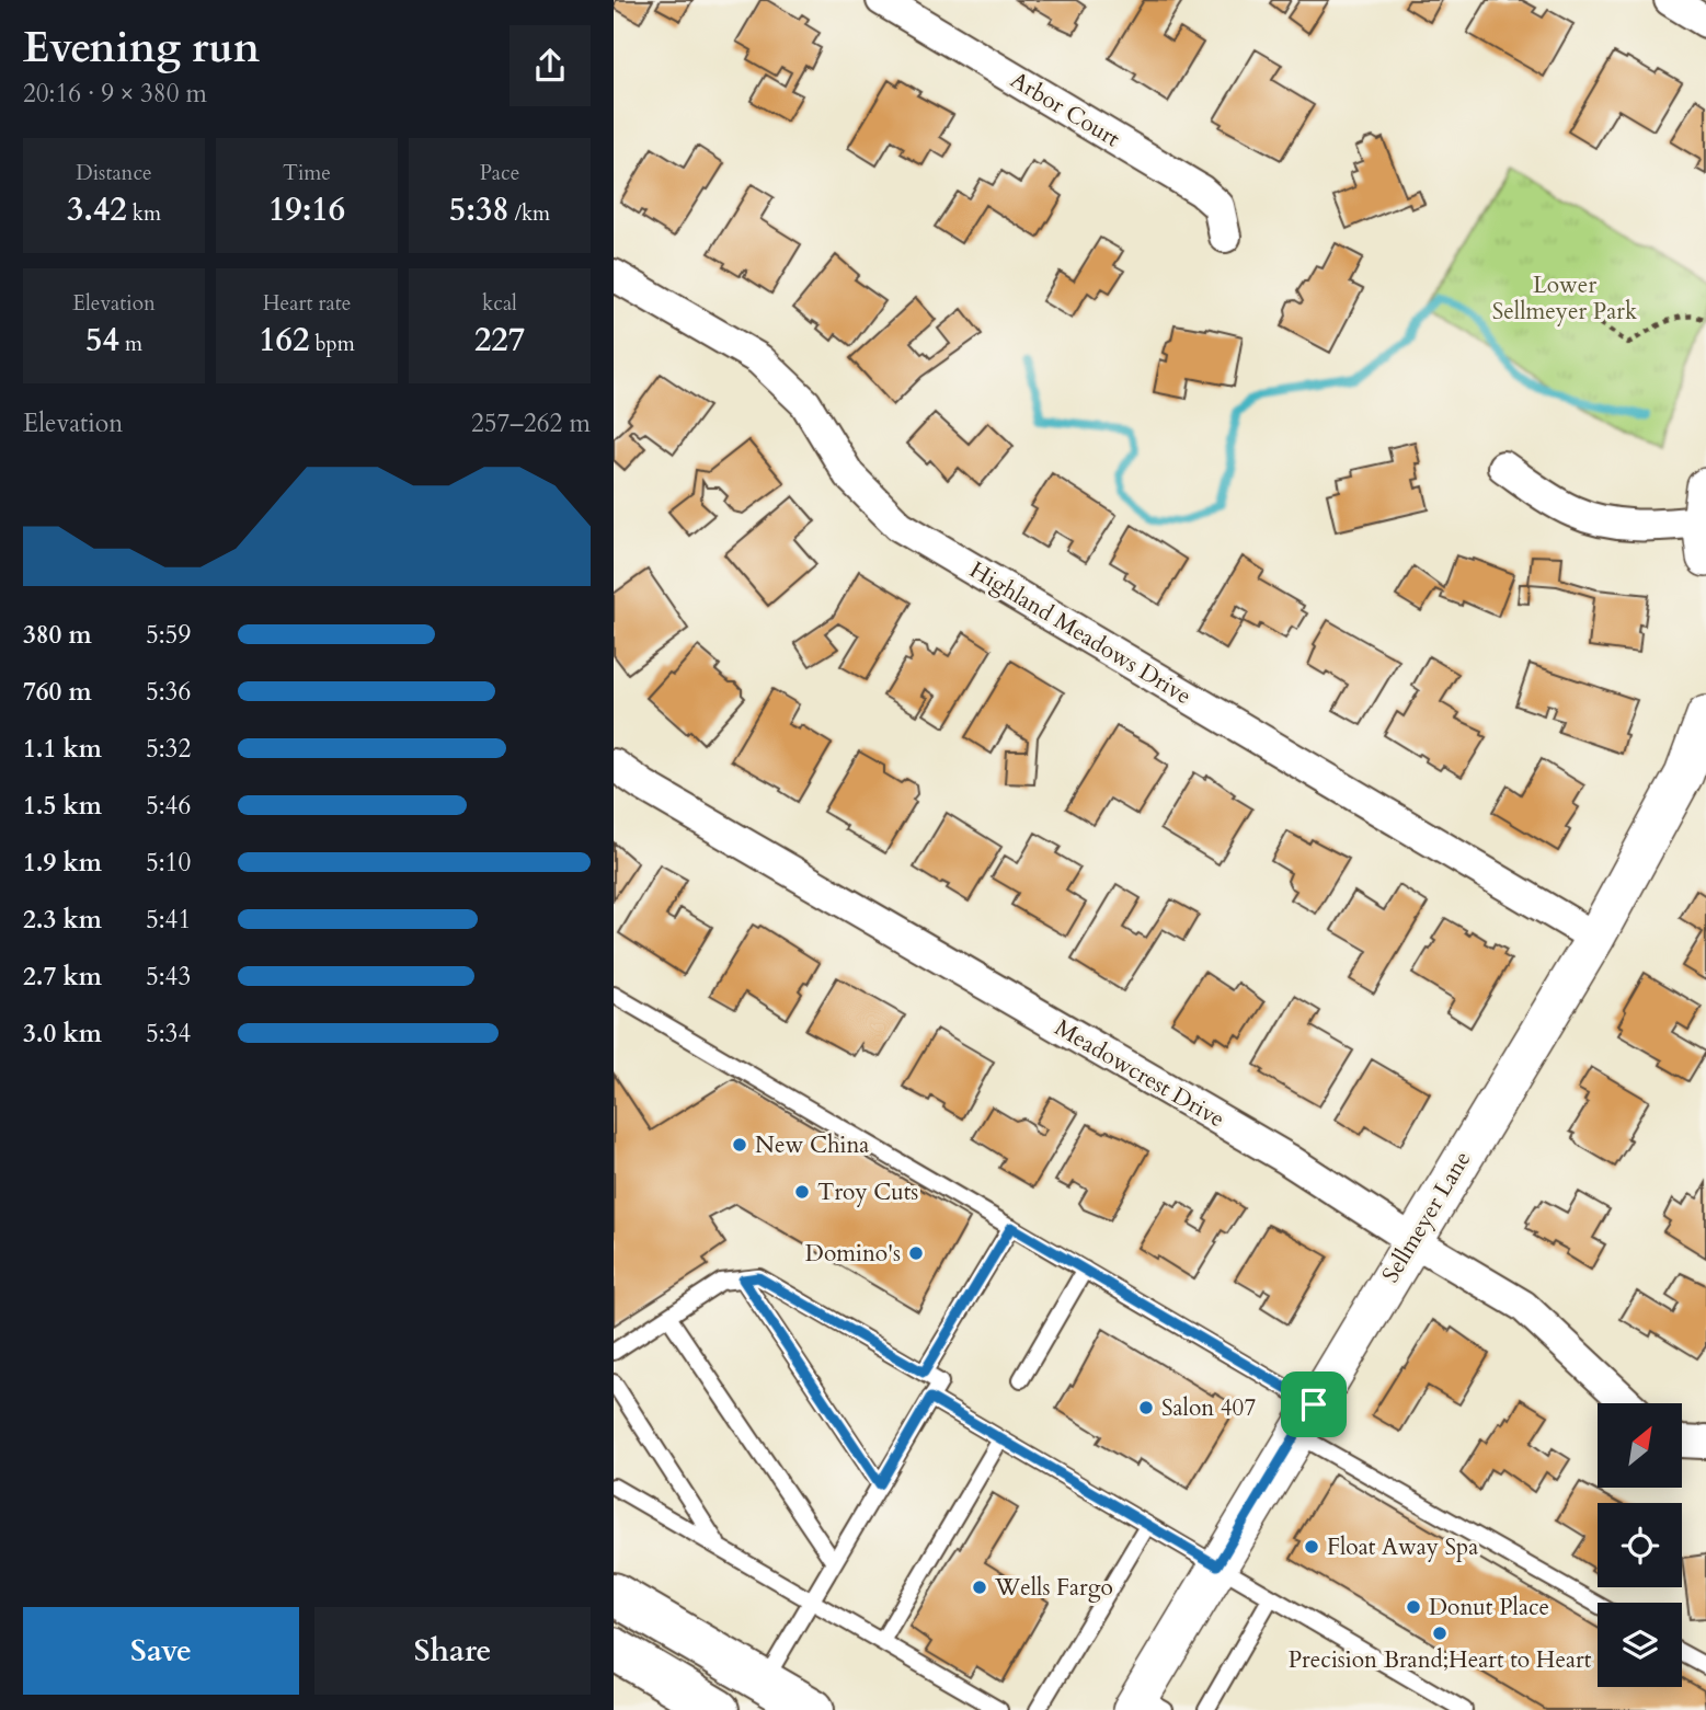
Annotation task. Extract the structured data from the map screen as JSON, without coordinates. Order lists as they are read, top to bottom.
{
  "streets": {
    "street": [
      "Arbor Court",
      "Highland Meadows Drive",
      "Meadowcrest Drive",
      "Sellmeyer Lane"
    ]
  },
  "crossings": [
    ["Highland Meadows Drive", "Sellmeyer Lane"],
    ["Meadowcrest Drive", "Sellmeyer Lane"]
  ],
  "parks": ["Lower Sellmeyer Park"],
  "places": [
    "New China",
    "Troy Cuts",
    "Domino's",
    "Salon 407",
    "Float Away Spa",
    "Wells Fargo",
    "Donut Place",
    "Precision Brand;Heart to Heart"
  ],
  "north": "top right",
  "page": {
    "heading": ["Evening run", "20:16 · 9 × 380 m"],
    "stats": [
      ["Distance", "3.42 km"],
      ["Time", "19:16"],
      ["Pace", "5:38 /km"],
      ["Elevation", "54 m"],
      ["Heart rate", "162 bpm"],
      ["kcal", "227"]
    ],
    "chart": ["Elevation", "257–262 m"],
    "list": [
      {
        "name": "380 m",
        "note": "5:59"
      },
      {
        "name": "760 m",
        "note": "5:36"
      },
      {
        "name": "1.1 km",
        "note": "5:32"
      },
      {
        "name": "1.5 km",
        "note": "5:46"
      },
      {
        "name": "1.9 km",
        "note": "5:10"
      },
      {
        "name": "2.3 km",
        "note": "5:41"
      },
      {
        "name": "2.7 km",
        "note": "5:43"
      },
      {
        "name": "3.0 km",
        "note": "5:34"
      }
    ],
    "buttons": ["Save", "Share"]
  }
}
